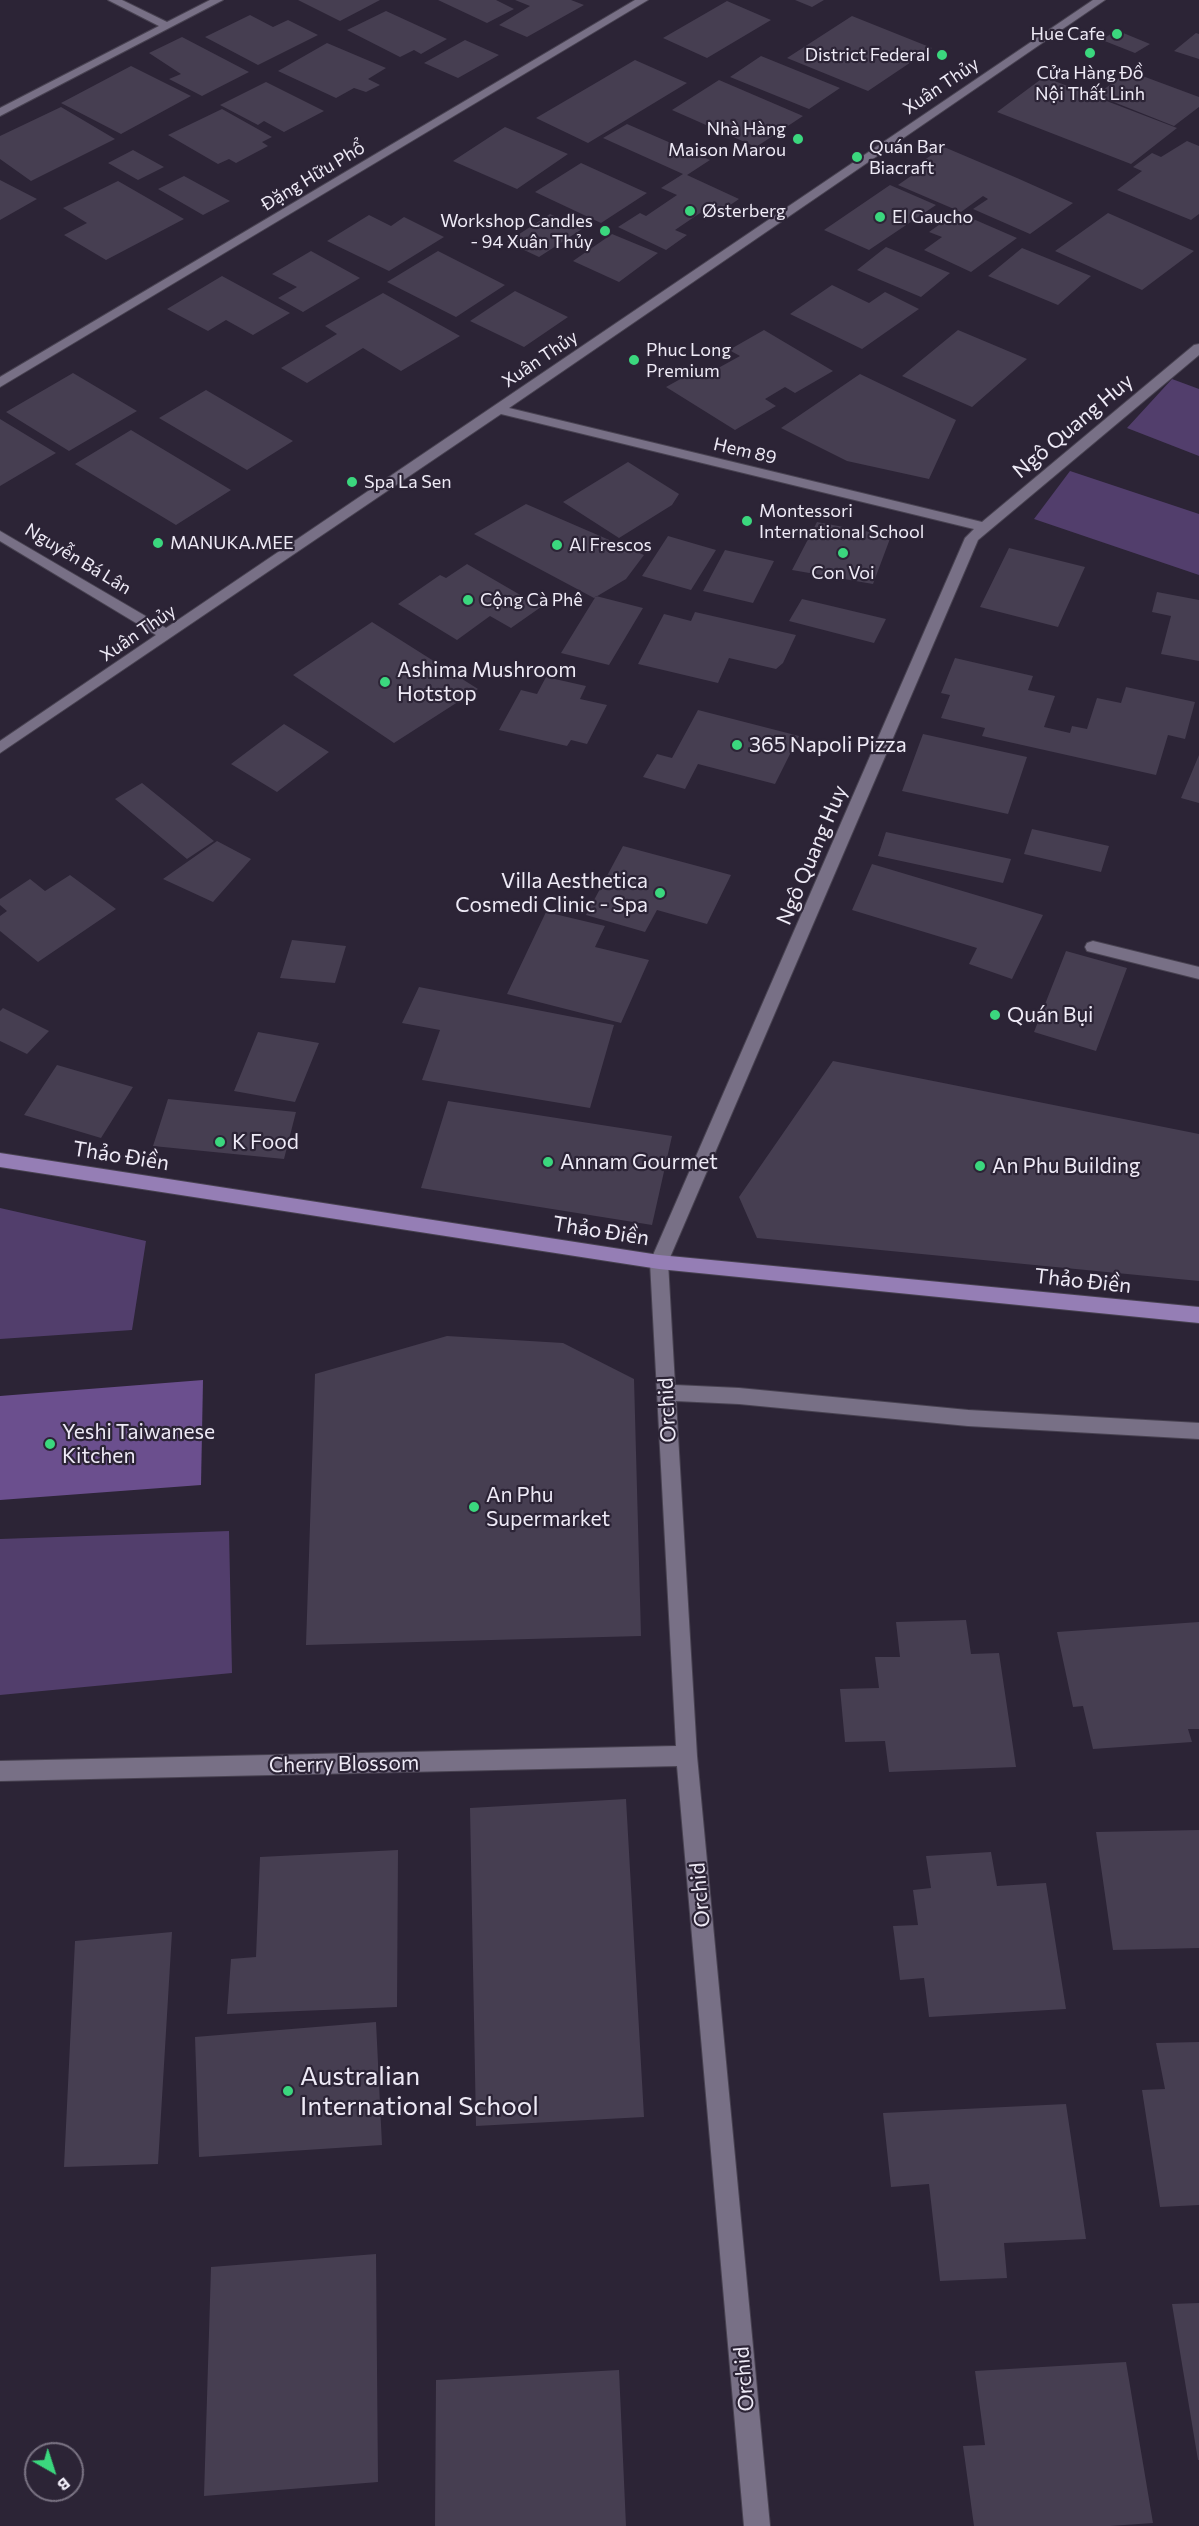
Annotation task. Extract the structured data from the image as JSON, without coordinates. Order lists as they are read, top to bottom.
{
  "streets": {
    "main road": ["Thảo Điền"],
    "street": [
      "Xuân Thủy",
      "Đặng Hữu Phổ",
      "Ngô Quang Huy",
      "Hem 89",
      "Nguyễn Bá Lân",
      "Orchid",
      "Cherry Blossom"
    ]
  },
  "crossings": [
    ["Xuân Thủy", "Hem 89"],
    ["Xuân Thủy", "Nguyễn Bá Lân"],
    ["Ngô Quang Huy", "Hem 89"],
    ["Ngô Quang Huy", "Thảo Điền"],
    ["Ngô Quang Huy", "Orchid"],
    ["Thảo Điền", "Orchid"],
    ["Orchid", "Cherry Blossom"]
  ],
  "places": [
    "Hue Cafe",
    "Cửa Hàng Đồ Nội Thất Linh",
    "District Federal",
    "Nhà Hàng Maison Marou",
    "Quán Bar Biacraft",
    "Østerberg",
    "El Gaucho",
    "Workshop Candles - 94 Xuân Thủy",
    "Phuc Long Premium",
    "Spa La Sen",
    "Montessori International School",
    "MANUKA.MEE",
    "Al Frescos",
    "Con Voi",
    "Cộng Cà Phê",
    "Ashima Mushroom Hotstop",
    "365 Napoli Pizza",
    "Villa Aesthetica Cosmedi Clinic - Spa",
    "Quán Bụi",
    "K Food",
    "Annam Gourmet",
    "An Phu Building",
    "Yeshi Taiwanese Kitchen",
    "An Phu Supermarket",
    "Australian International School"
  ],
  "north": "bottom right"
}
